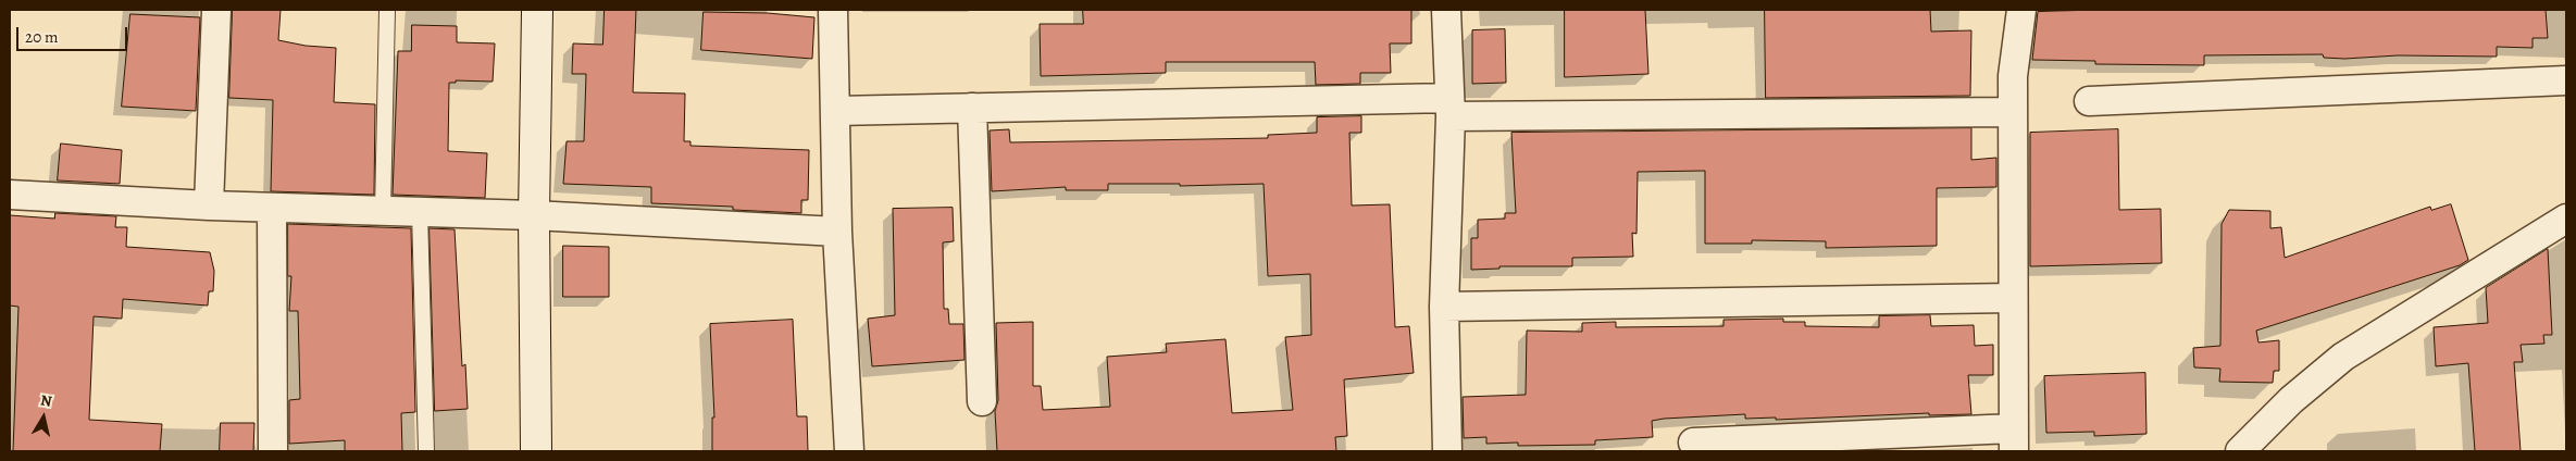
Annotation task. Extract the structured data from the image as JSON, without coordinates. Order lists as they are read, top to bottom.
{
  "scale_bar": "20 m",
  "north": "top"
}
